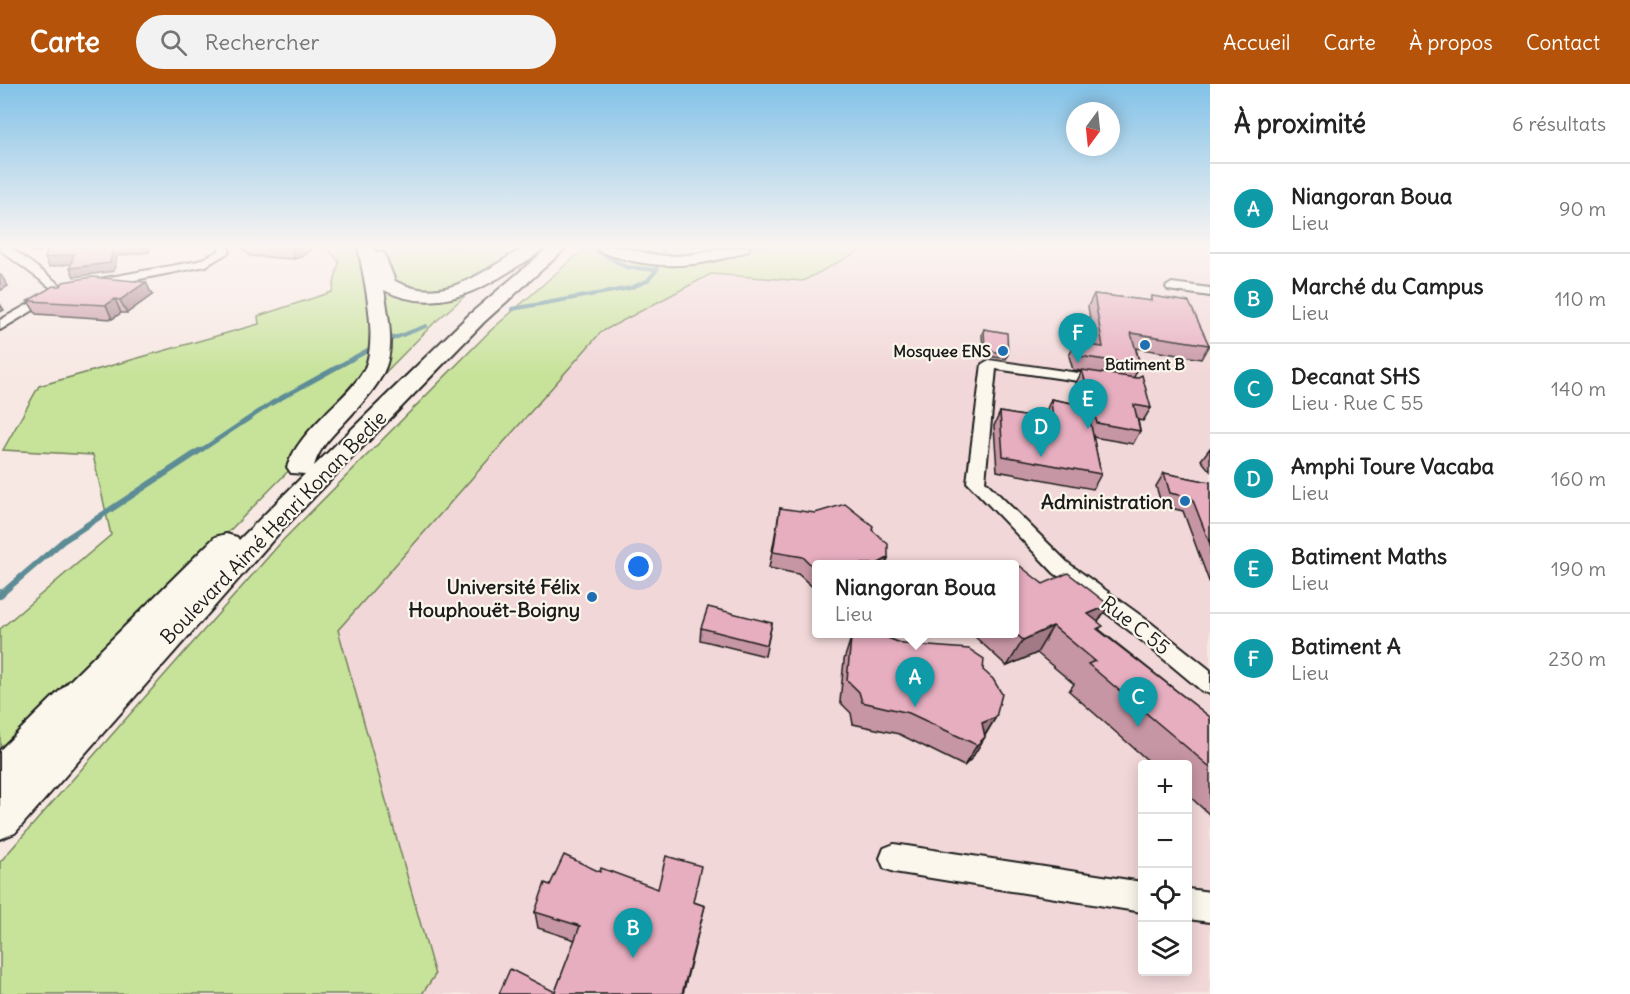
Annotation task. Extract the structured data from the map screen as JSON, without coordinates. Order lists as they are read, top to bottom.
{
  "streets": {
    "highway": ["Boulevard Aimé Henri Konan Bedie"],
    "street": ["Rue C 55"]
  },
  "places": [
    "Batiment B",
    "Mosquee ENS",
    "Administration",
    "Université Félix Houphouët-Boigny"
  ],
  "north": "bottom",
  "page": {
    "header": "Carte",
    "search": "Rechercher",
    "nav": [
      "Accueil",
      "Carte",
      "À propos",
      "Contact"
    ],
    "heading": ["À proximité", "6 résultats"],
    "list": [
      {
        "mark": "A",
        "name": "Niangoran Boua",
        "note": "Lieu",
        "value": "90 m"
      },
      {
        "mark": "B",
        "name": "Marché du Campus",
        "note": "Lieu",
        "value": "110 m"
      },
      {
        "mark": "C",
        "name": "Decanat SHS",
        "note": "Lieu · Rue C 55",
        "value": "140 m"
      },
      {
        "mark": "D",
        "name": "Amphi Toure Vacaba",
        "note": "Lieu",
        "value": "160 m"
      },
      {
        "mark": "E",
        "name": "Batiment Maths",
        "note": "Lieu",
        "value": "190 m"
      },
      {
        "mark": "F",
        "name": "Batiment A",
        "note": "Lieu",
        "value": "230 m"
      }
    ],
    "pins": [
      "F",
      "E",
      "D",
      "A",
      "C",
      "B"
    ],
    "popup": ["Niangoran Boua", "Lieu"],
    "map_buttons": ["+", "−"]
  }
}
